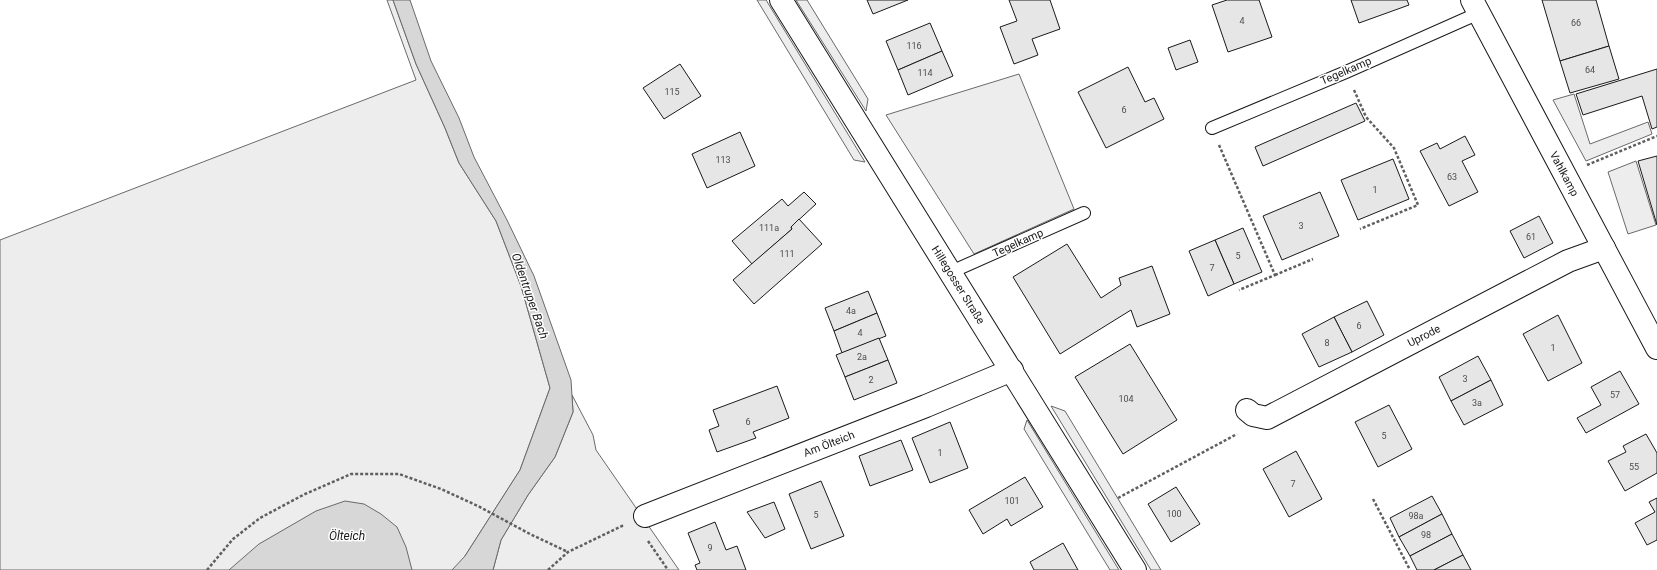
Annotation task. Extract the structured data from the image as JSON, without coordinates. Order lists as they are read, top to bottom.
{
  "streets": {
    "street": [
      "Vahlkamp",
      "Hillegosser Straße",
      "Uprode",
      "Am Ölteich"
    ],
    "lane": ["Tegelkamp"]
  },
  "crossings": [
    ["Tegelkamp", "Vahlkamp"],
    ["Tegelkamp", "Hillegosser Straße"],
    ["Vahlkamp", "Uprode"],
    ["Hillegosser Straße", "Am Ölteich"]
  ],
  "water": ["Oldentruper Bach", "Ölteich"],
  "house_numbers": [
    "4",
    "66",
    "116",
    "64",
    "114",
    "115",
    "6",
    "113",
    "63",
    "1",
    "3",
    "111a",
    "61",
    "111",
    "5",
    "7",
    "4a",
    "6",
    "4",
    "8",
    "1",
    "2a",
    "3",
    "2",
    "57",
    "104",
    "3a",
    "6",
    "5",
    "1",
    "55",
    "7",
    "101",
    "100",
    "5",
    "98a",
    "98",
    "9"
  ]
}
